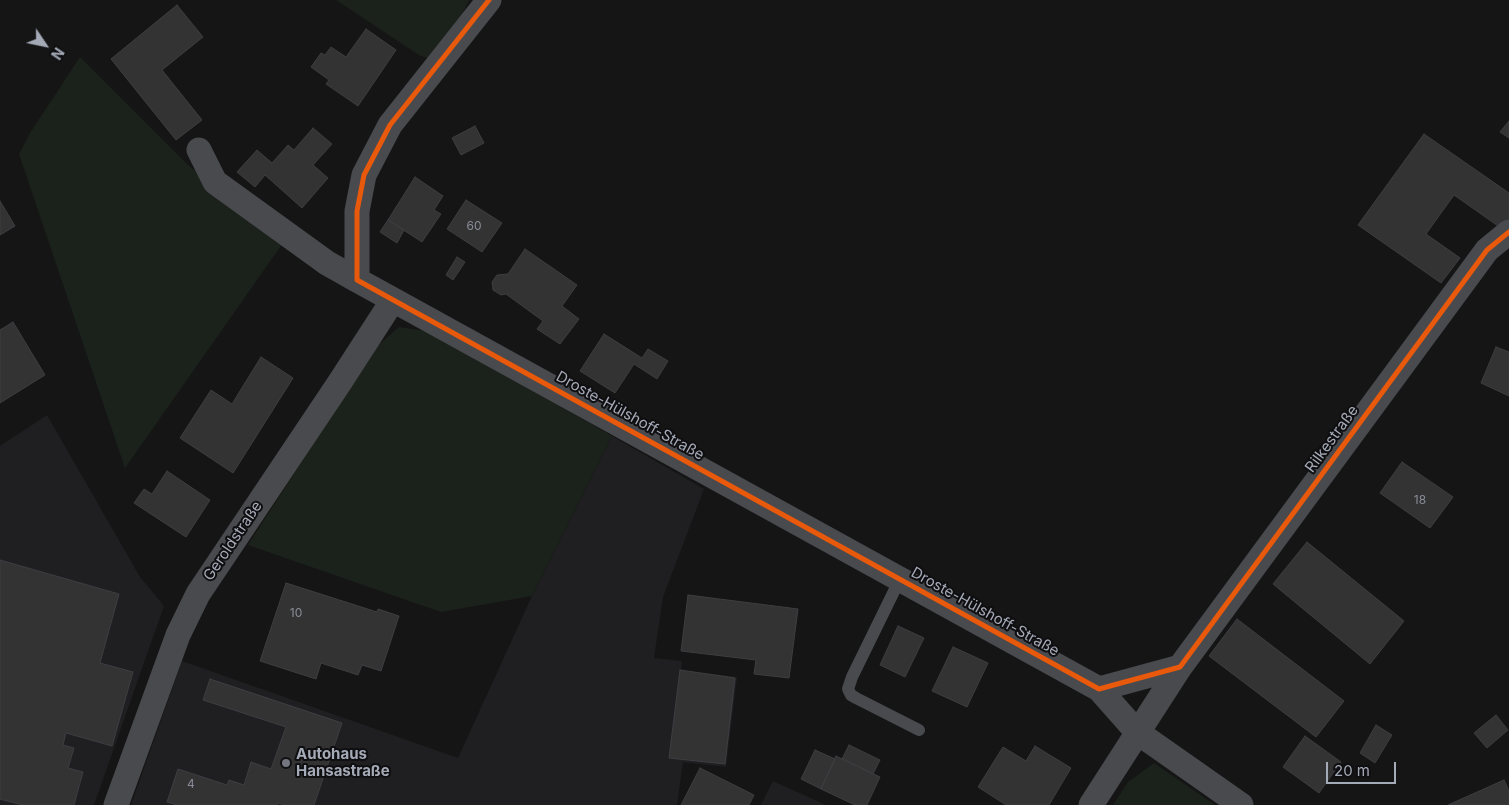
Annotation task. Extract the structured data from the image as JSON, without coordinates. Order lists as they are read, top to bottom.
{
  "streets": {
    "street": ["Droste-Hülshoff-Straße", "Rilkestraße", "Geroldstraße"]
  },
  "crossings": [
    ["Droste-Hülshoff-Straße", "Rilkestraße"],
    ["Droste-Hülshoff-Straße", "Geroldstraße"]
  ],
  "places": ["Autohaus Hansastraße"],
  "house_numbers": [
    "60",
    "18",
    "10",
    "4"
  ],
  "scale_bar": "20 m",
  "north": "bottom right"
}
